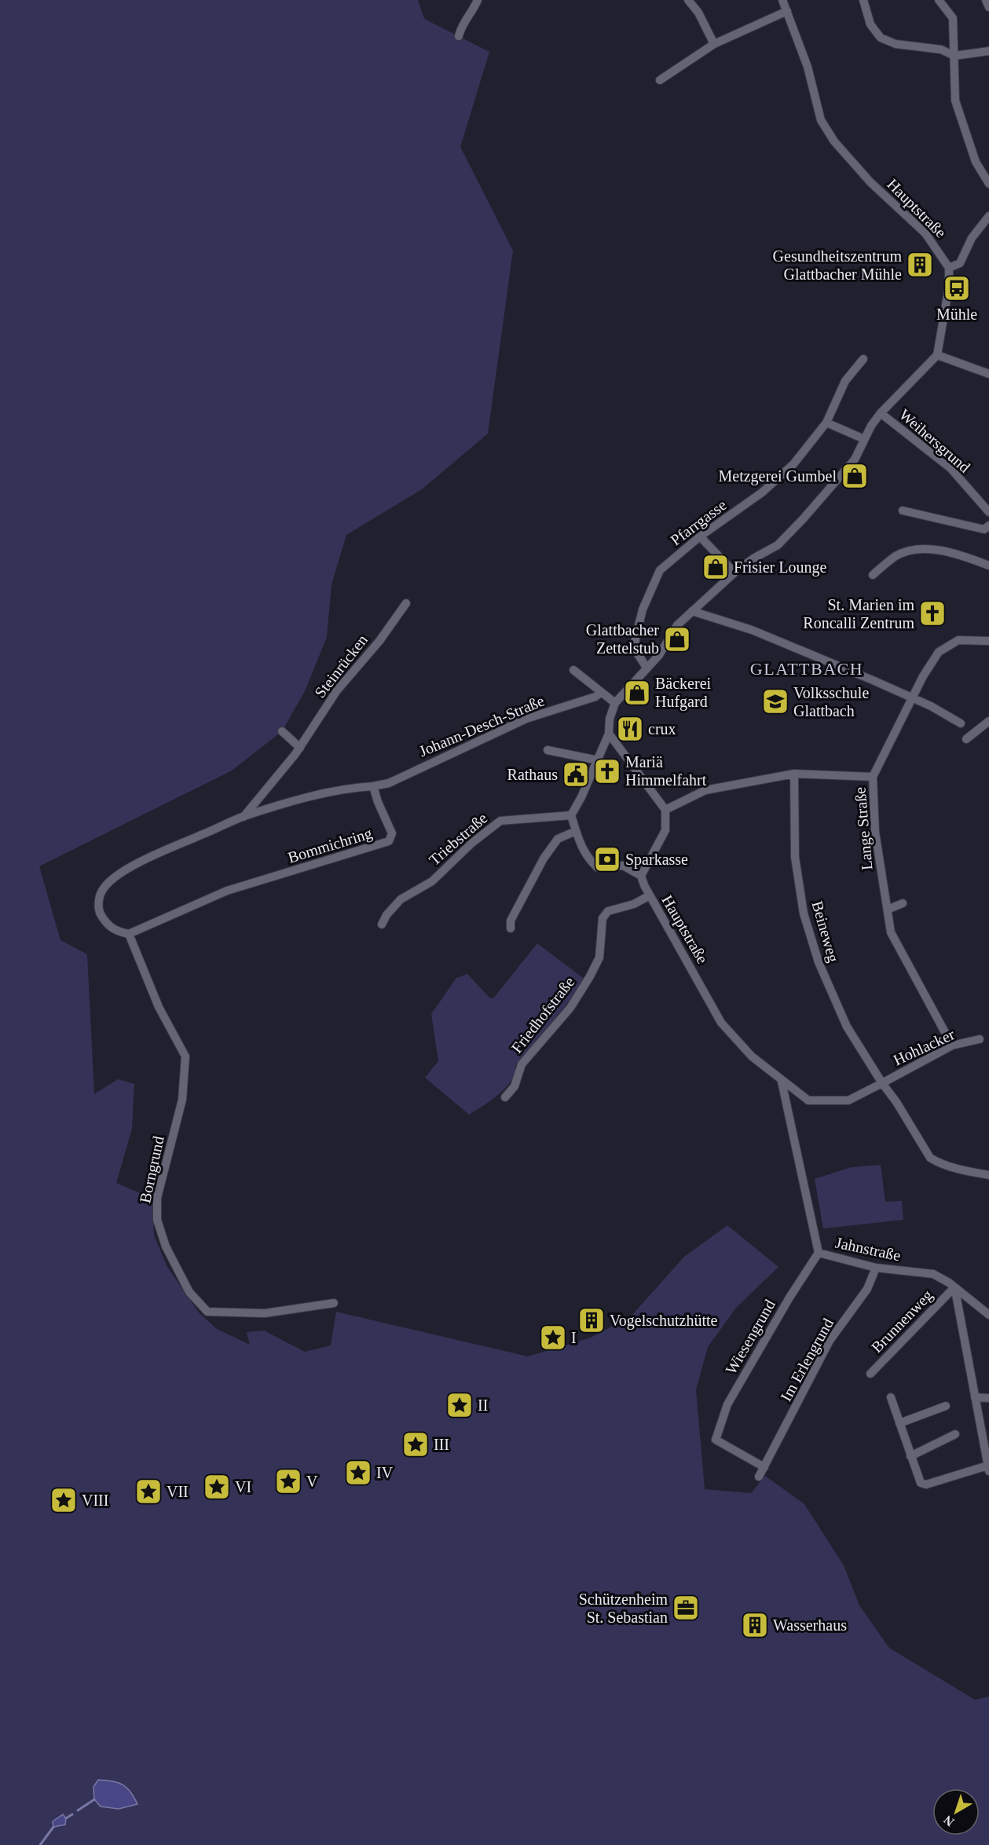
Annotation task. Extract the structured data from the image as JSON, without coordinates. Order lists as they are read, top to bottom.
{
  "streets": {
    "street": [
      "Hauptstraße",
      "Weihersgrund",
      "Pfarrgasse",
      "Steinrücken",
      "Johann-Desch-Straße",
      "Lange Straße",
      "Triebstraße",
      "Bommichring",
      "Beineweg",
      "Friedhofstraße",
      "Hohlacker",
      "Borngrund",
      "Jahnstraße",
      "Brunnenweg",
      "Wiesengrund",
      "Im Erlengrund"
    ]
  },
  "crossings": [
    ["Hauptstraße", "Beineweg"],
    ["Hauptstraße", "Friedhofstraße"],
    ["Hauptstraße", "Hohlacker"],
    ["Hauptstraße", "Jahnstraße"],
    ["Johann-Desch-Straße", "Bommichring"],
    ["Lange Straße", "Hohlacker"],
    ["Bommichring", "Borngrund"],
    ["Beineweg", "Hohlacker"],
    ["Jahnstraße", "Brunnenweg"],
    ["Jahnstraße", "Wiesengrund"],
    ["Jahnstraße", "Im Erlengrund"],
    ["Wiesengrund", "Im Erlengrund"]
  ],
  "districts": ["GLATTBACH"],
  "places": {
    "building": ["Gesundheitszentrum Glattbacher Mühle", "Vogelschutzhütte", "Wasserhaus"],
    "bus stop": ["Mühle"],
    "shop": [
      "Metzgerei Gumbel",
      "Frisier Lounge",
      "Glattbacher Zettelstub",
      "Bäckerei Hufgard"
    ],
    "church": ["St. Marien im Roncalli Zentrum", "Mariä Himmelfahrt"],
    "school or university": ["Volksschule Glattbach"],
    "restaurant": ["crux"],
    "public building": ["Rathaus"],
    "bank": ["Sparkasse"],
    "place": [
      "I",
      "II",
      "III",
      "IV",
      "V",
      "VI",
      "VII",
      "VIII"
    ],
    "office": ["Schützenheim St. Sebastian"]
  },
  "north": "bottom left"
}
